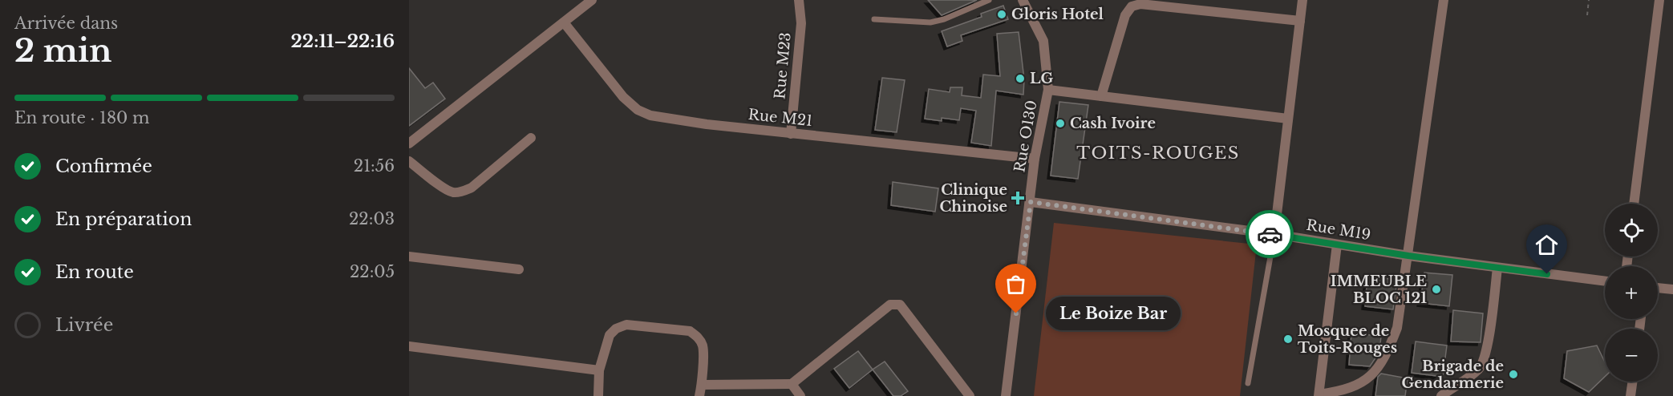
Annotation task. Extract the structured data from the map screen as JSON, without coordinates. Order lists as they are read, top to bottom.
{
  "streets": {
    "street": [
      "Rue M23",
      "Rue M21",
      "Rue O130",
      "Rue M19"
    ]
  },
  "crossings": [
    ["Rue M23", "Rue M21"],
    ["Rue M21", "Rue O130"],
    ["Rue O130", "Rue M19"]
  ],
  "districts": ["TOITS-ROUGES"],
  "places": {
    "other": [
      "Gloris Hotel",
      "LG",
      "Cash Ivoire",
      "IMMEUBLE BLOC 121",
      "Le Boize Bar",
      "Mosquee de Toits-Rouges",
      "Brigade de Gendarmerie"
    ],
    "health": ["Clinique Chinoise"]
  },
  "page": {
    "heading": ["2 min", "Arrivée dans", "22:11–22:16"],
    "bar": "En route · 180 m",
    "list": [
      ["Confirmée", "21:56"],
      ["En préparation", "22:03"],
      ["En route", "22:05"],
      "Livrée"
    ],
    "map_buttons": ["+", "−"],
    "bubble": "Le Boize Bar"
  }
}
